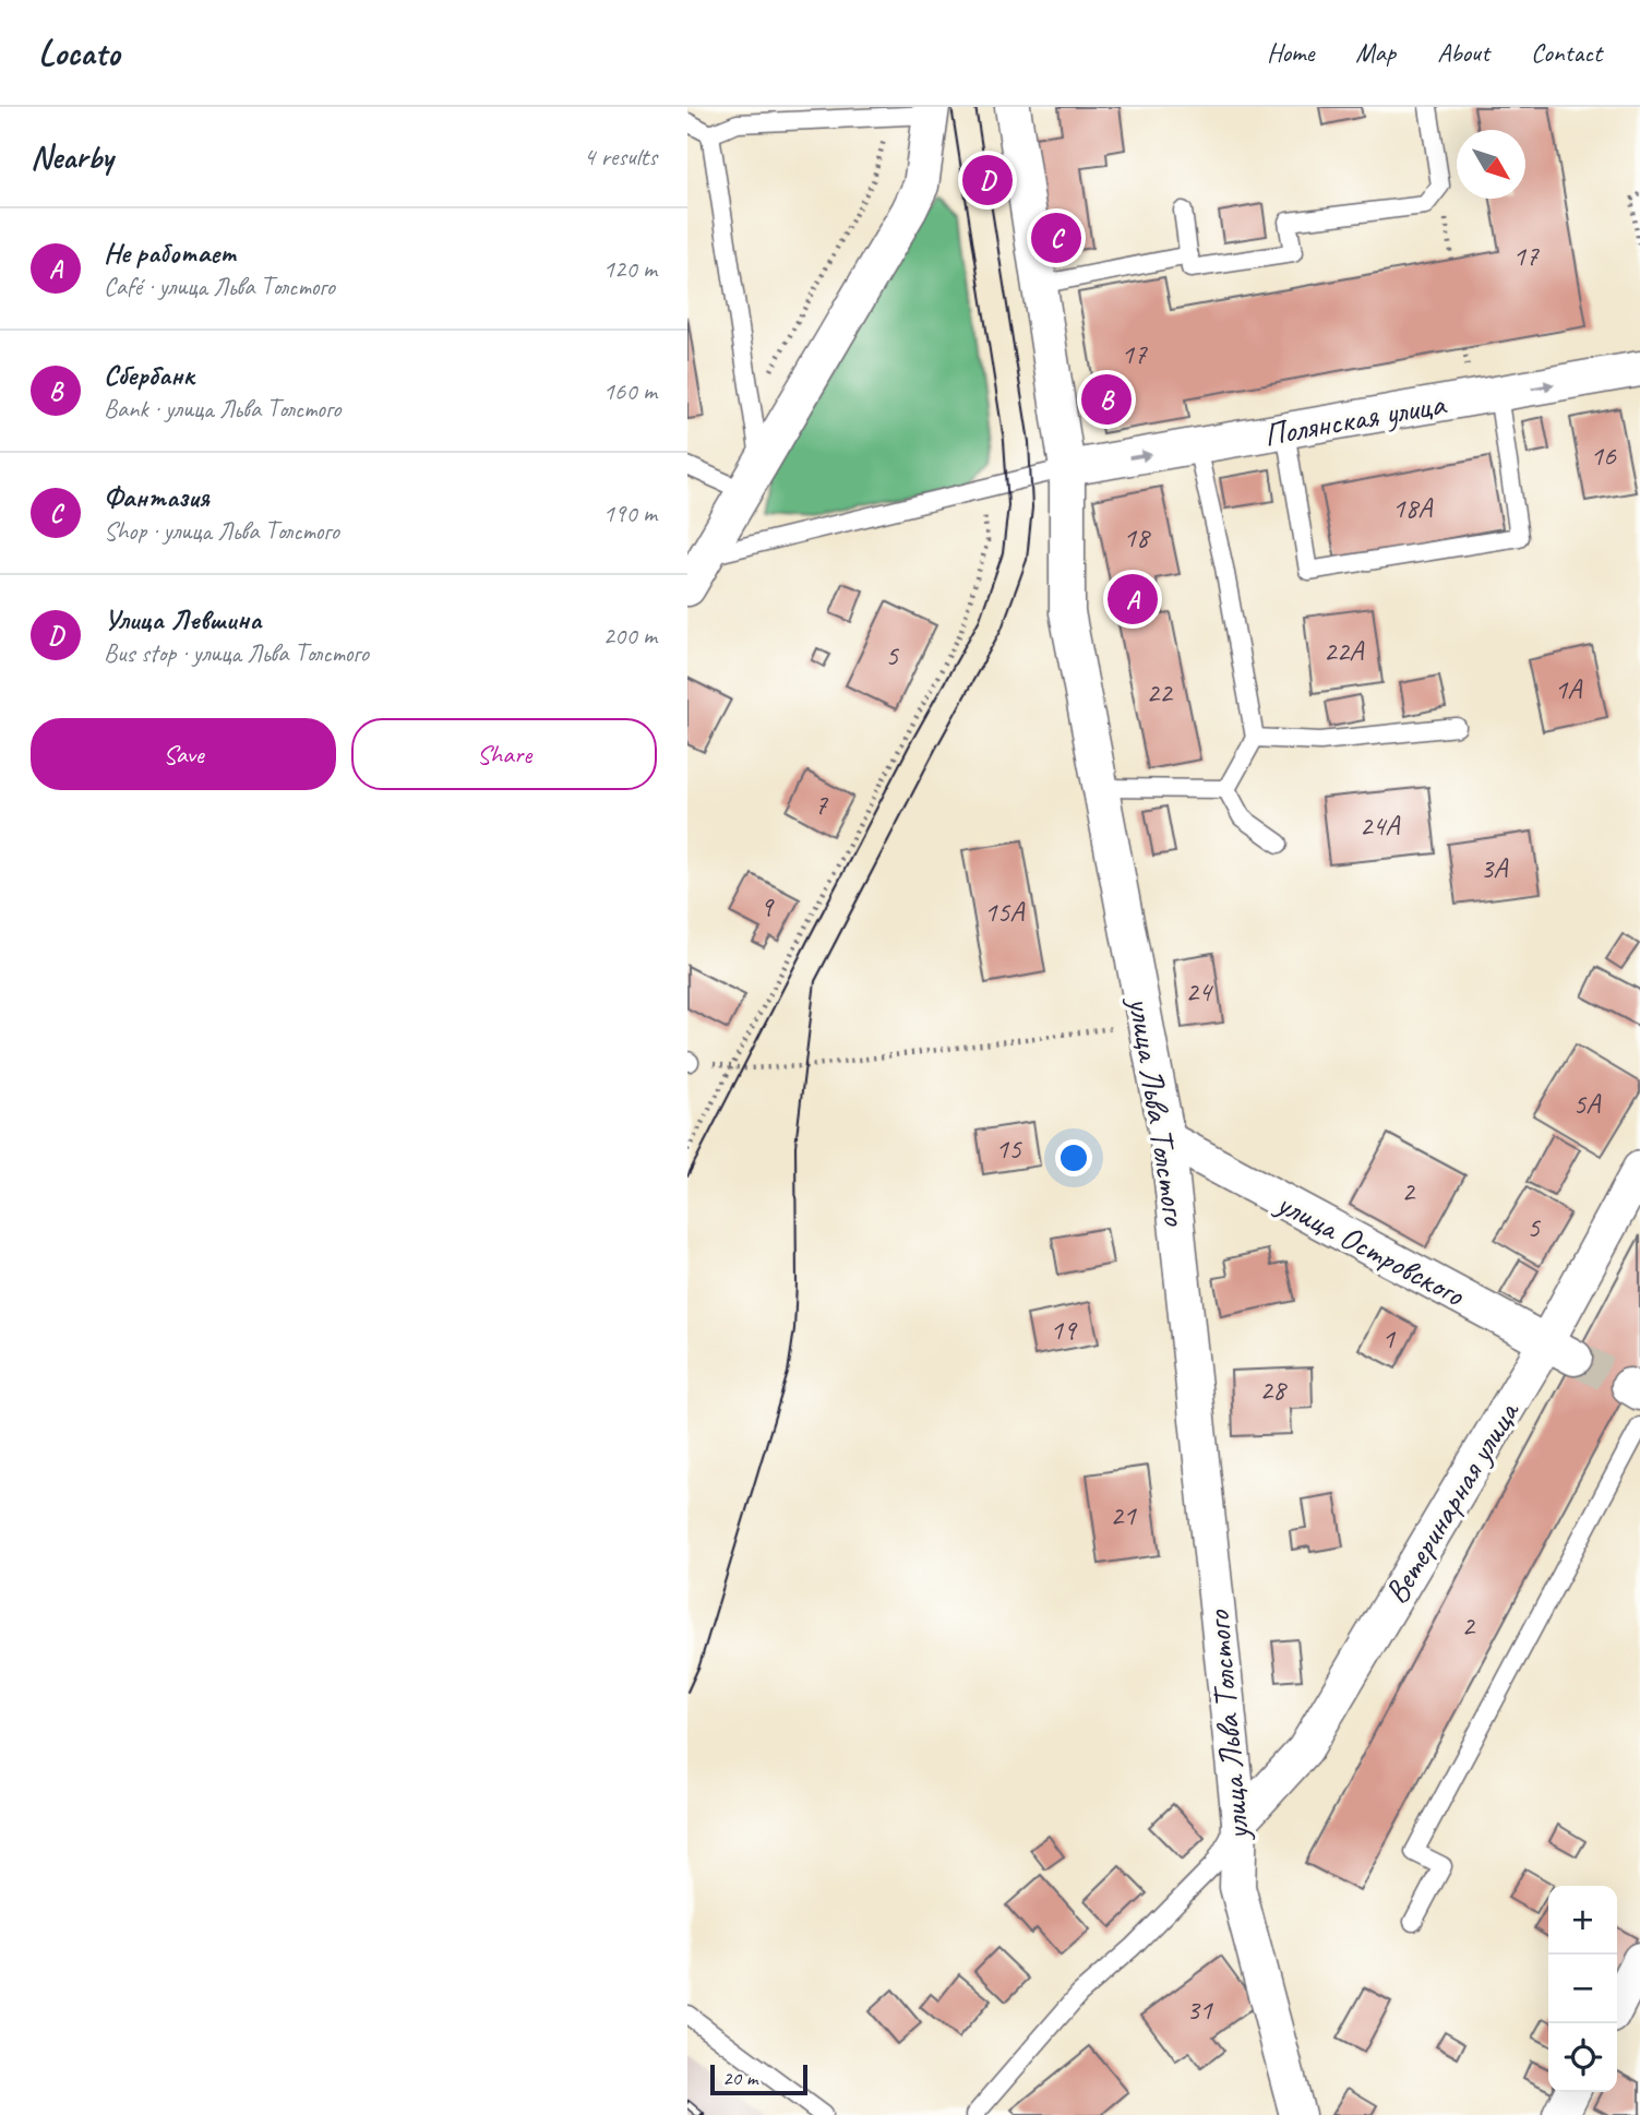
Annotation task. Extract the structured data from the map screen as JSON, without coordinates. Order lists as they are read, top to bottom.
{
  "streets": {
    "street": [
      "Полянская улица",
      "улица Льва Толстого",
      "улица Островского",
      "Ветеринарная улица"
    ]
  },
  "crossings": [
    ["Полянская улица", "улица Льва Толстого"],
    ["улица Льва Толстого", "улица Островского"],
    ["улица Льва Толстого", "Ветеринарная улица"],
    ["улица Островского", "Ветеринарная улица"]
  ],
  "one_way": ["Полянская улица"],
  "house_numbers": [
    "17",
    "17",
    "16",
    "18А",
    "18",
    "22А",
    "5",
    "1А",
    "22",
    "7",
    "24А",
    "3А",
    "9",
    "15А",
    "24",
    "5А",
    "15",
    "2",
    "5",
    "19",
    "1",
    "28",
    "21",
    "2",
    "31"
  ],
  "scale_bar": "20 m",
  "north": "bottom right",
  "page": {
    "header": "Locato",
    "nav": [
      "Home",
      "Map",
      "About",
      "Contact"
    ],
    "heading": ["Nearby", "4 results"],
    "pins": [
      "D",
      "C",
      "B",
      "A"
    ],
    "list": [
      {
        "mark": "A",
        "name": "Не работает",
        "note": "Café · улица Льва Толстого",
        "value": "120 m"
      },
      {
        "mark": "B",
        "name": "Сбербанк",
        "note": "Bank · улица Льва Толстого",
        "value": "160 m"
      },
      {
        "mark": "C",
        "name": "Фантазия",
        "note": "Shop · улица Льва Толстого",
        "value": "190 m"
      },
      {
        "mark": "D",
        "name": "Улица Левшина",
        "note": "Bus stop · улица Льва Толстого",
        "value": "200 m"
      }
    ],
    "buttons": ["Save", "Share"],
    "map_buttons": ["+", "−"],
    "scale": "20 m"
  }
}
